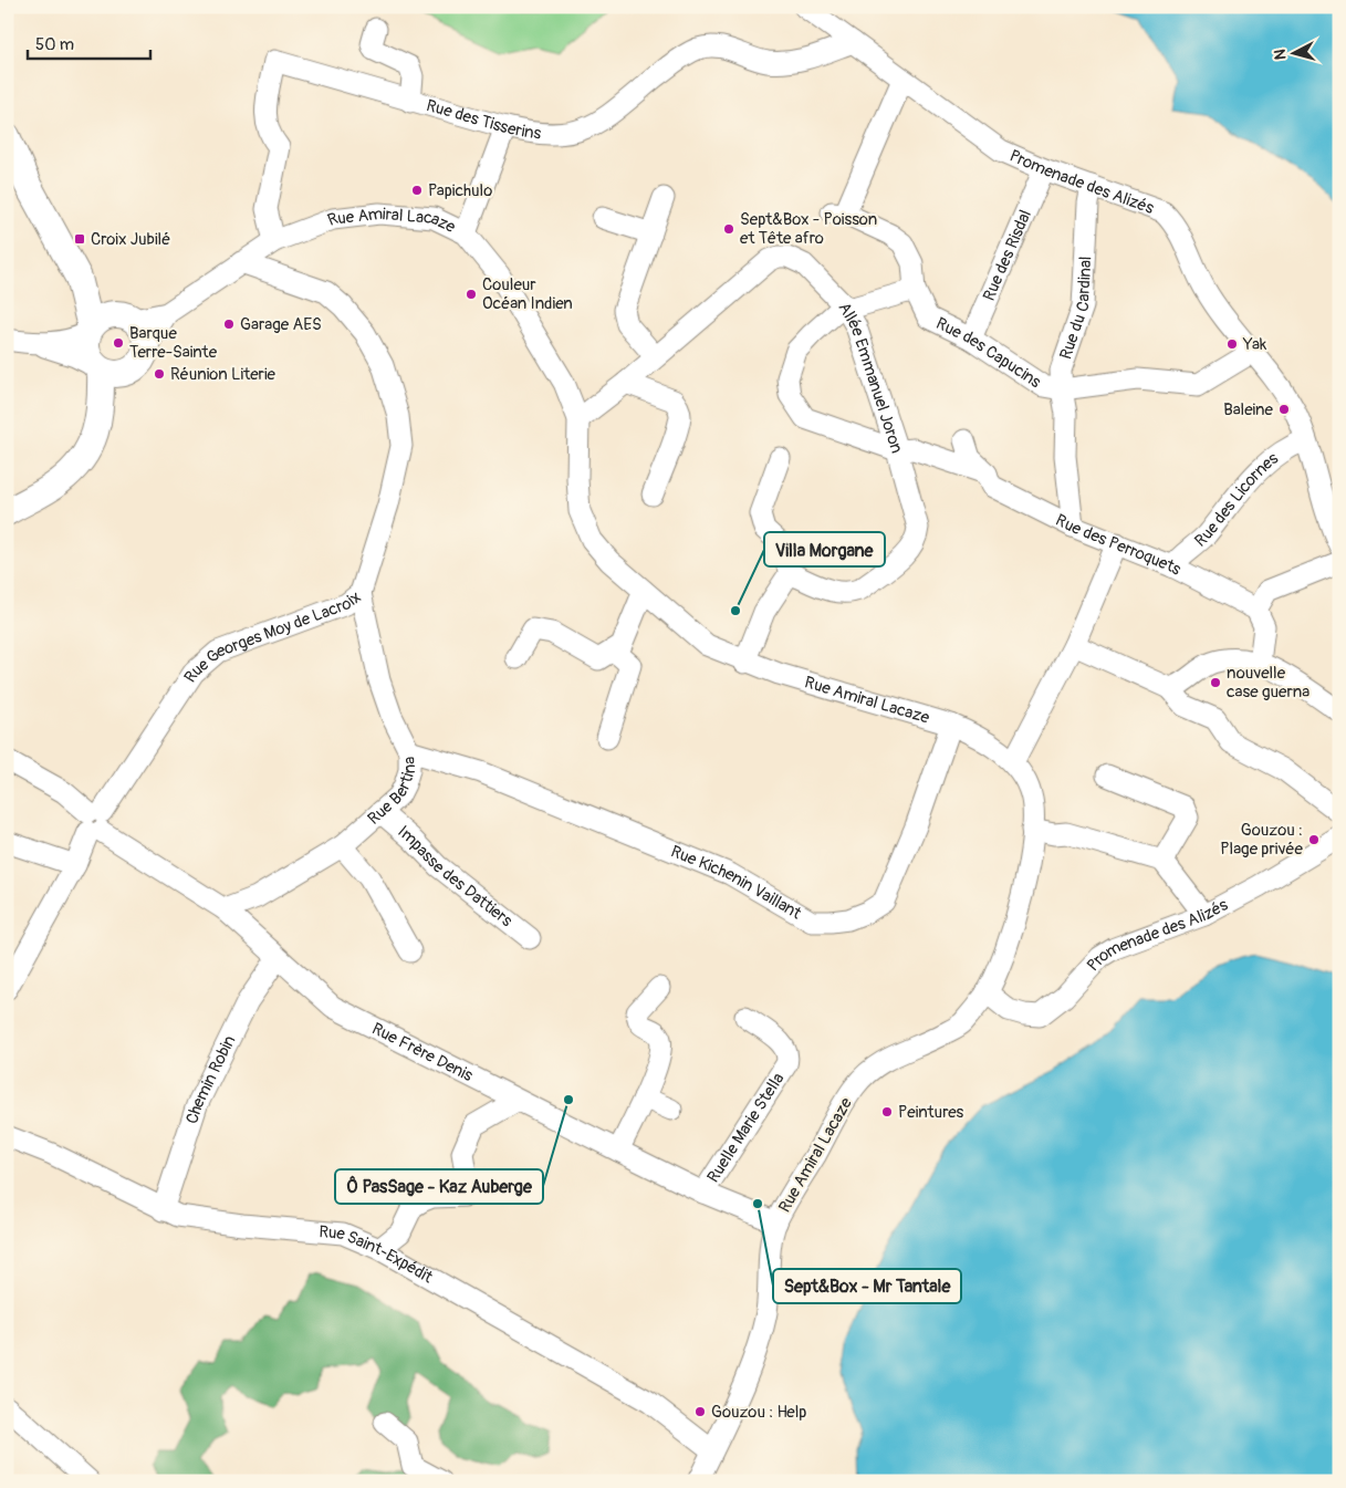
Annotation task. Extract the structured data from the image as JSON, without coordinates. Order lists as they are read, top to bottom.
{
  "streets": {
    "street": [
      "Rue des Tisserins",
      "Promenade des Alizés",
      "Rue Amiral Lacaze",
      "Rue des Risdal",
      "Rue du Cardinal",
      "Rue des Capucins",
      "Allée Emmanuel Joron",
      "Rue des Licornes",
      "Rue des Perroquets",
      "Rue Georges Moy de Lacroix",
      "Rue Bertina",
      "Impasse des Dattiers",
      "Rue Kichenin Vaillant",
      "Rue Frère Denis",
      "Chemin Robin",
      "Ruelle Marie Stella",
      "Rue Saint-Expédit"
    ]
  },
  "crossings": [
    ["Rue des Tisserins", "Promenade des Alizés"],
    ["Rue des Tisserins", "Rue Amiral Lacaze"],
    ["Promenade des Alizés", "Rue Amiral Lacaze"],
    ["Promenade des Alizés", "Rue des Risdal"],
    ["Promenade des Alizés", "Rue du Cardinal"],
    ["Promenade des Alizés", "Rue des Capucins"],
    ["Promenade des Alizés", "Rue des Licornes"],
    ["Rue Amiral Lacaze", "Allée Emmanuel Joron"],
    ["Rue Amiral Lacaze", "Rue Georges Moy de Lacroix"],
    ["Rue Amiral Lacaze", "Rue Kichenin Vaillant"],
    ["Rue Amiral Lacaze", "Rue Frère Denis"],
    ["Rue Amiral Lacaze", "Rue Saint-Expédit"],
    ["Rue des Risdal", "Rue des Capucins"],
    ["Rue du Cardinal", "Rue des Capucins"],
    ["Rue du Cardinal", "Rue des Perroquets"],
    ["Allée Emmanuel Joron", "Rue des Perroquets"],
    ["Rue des Licornes", "Rue des Perroquets"],
    ["Rue Georges Moy de Lacroix", "Rue Bertina"],
    ["Rue Georges Moy de Lacroix", "Rue Frère Denis"],
    ["Rue Bertina", "Impasse des Dattiers"],
    ["Rue Bertina", "Rue Kichenin Vaillant"],
    ["Rue Bertina", "Rue Frère Denis"],
    ["Rue Frère Denis", "Chemin Robin"],
    ["Rue Frère Denis", "Ruelle Marie Stella"],
    ["Chemin Robin", "Rue Saint-Expédit"]
  ],
  "places": {
    "other": [
      "Papichulo",
      "Sept&Box - Poisson et Tête afro",
      "Couleur Océan Indien",
      "Garage AES",
      "Barque Terre-Sainte",
      "Yak",
      "Réunion Literie",
      "Baleine",
      "Villa Morgane",
      "nouvelle case guerna",
      "Gouzou : Plage privée",
      "Ô PasSage - Kaz Auberge",
      "Peintures",
      "Sept&Box - Mr Tantale",
      "Gouzou : Help"
    ],
    "transit": ["Croix Jubilé"]
  },
  "scale_bar": "50 m",
  "north": "left"
}
